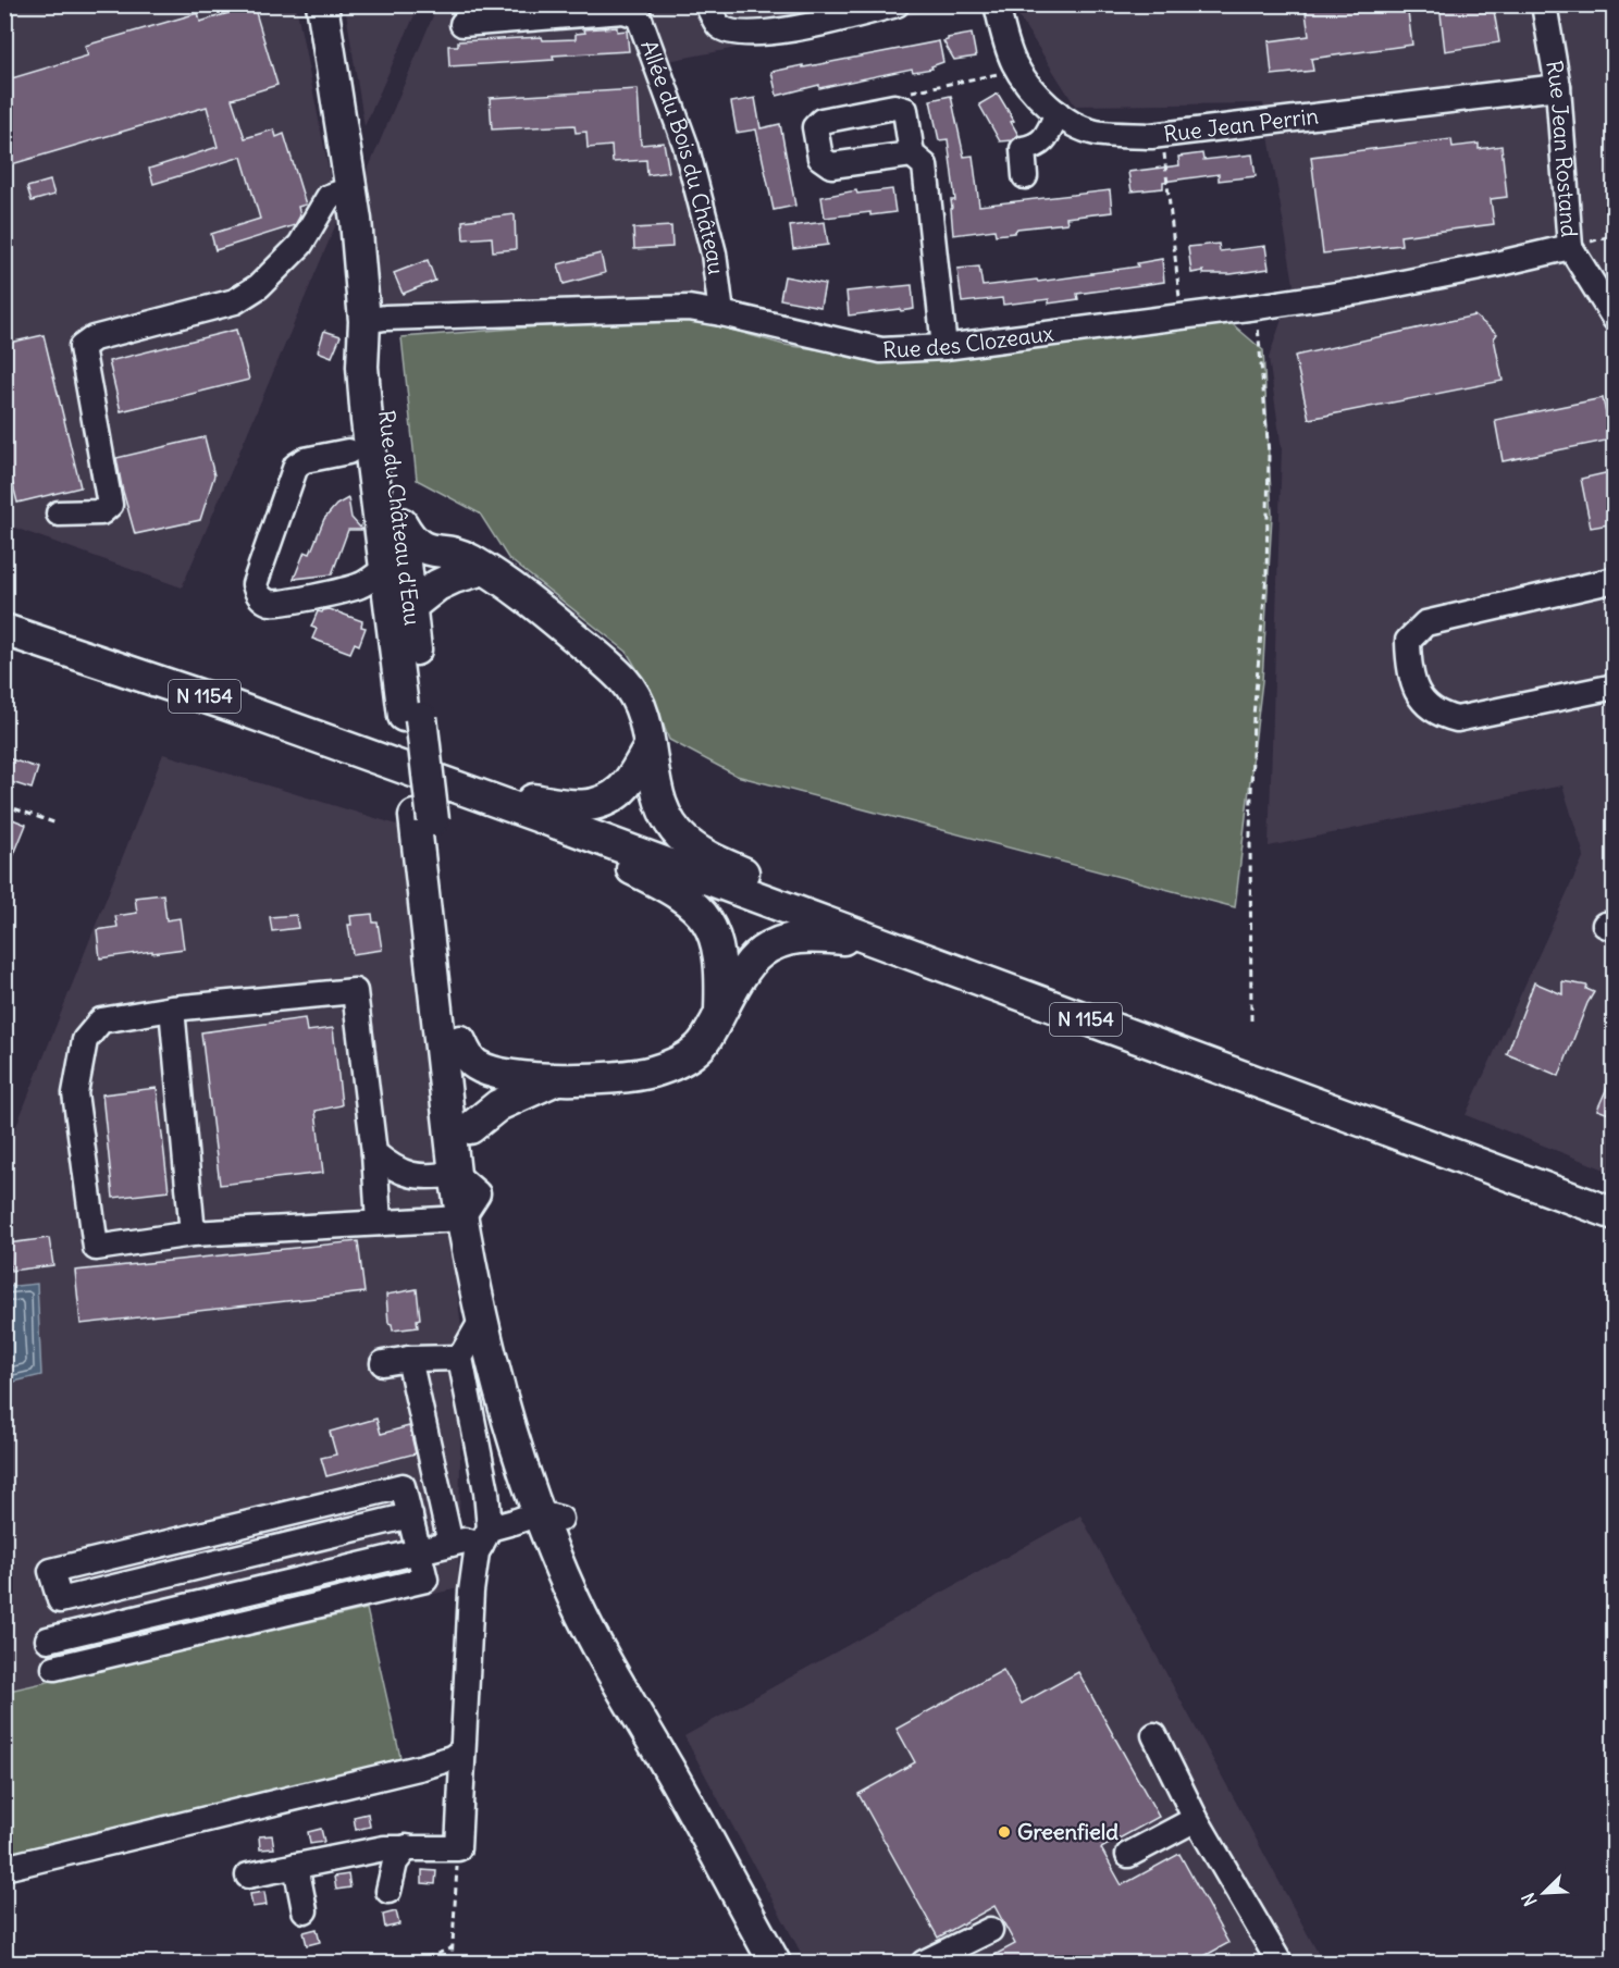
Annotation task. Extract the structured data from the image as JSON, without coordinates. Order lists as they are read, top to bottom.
{
  "streets": {
    "main road": ["Rue du Château d'Eau", "N 1154"],
    "street": [
      "Rue Jean Perrin",
      "Rue Jean Rostand",
      "Allée du Bois du Château",
      "Rue des Clozeaux"
    ]
  },
  "crossings": [
    ["Rue Jean Perrin", "Rue Jean Rostand"],
    ["Rue Jean Rostand", "Rue des Clozeaux"],
    ["Allée du Bois du Château", "Rue des Clozeaux"],
    ["Rue des Clozeaux", "Rue du Château d'Eau"]
  ],
  "places": ["Greenfield"],
  "north": "bottom left"
}
